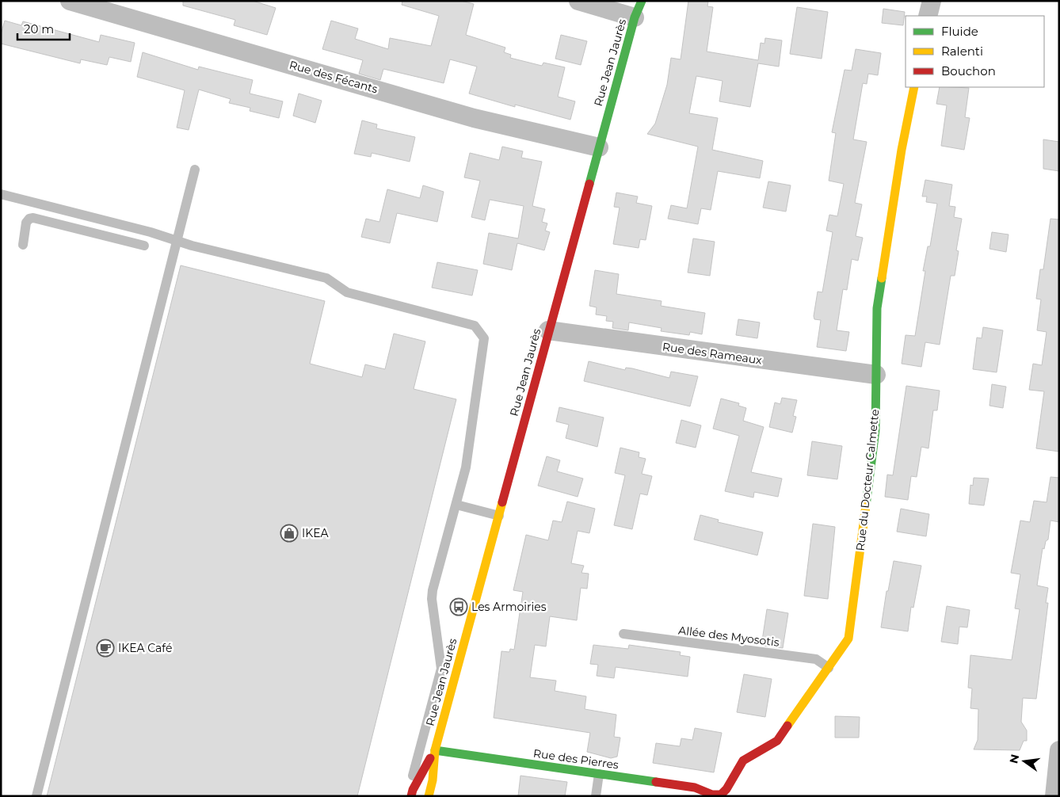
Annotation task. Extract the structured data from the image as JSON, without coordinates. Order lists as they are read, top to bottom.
{
  "streets": {
    "street": [
      "Rue Jean Jaurès",
      "Rue des Fécants",
      "Rue des Rameaux",
      "Rue du Docteur Calmette",
      "Rue des Pierres"
    ],
    "lane": ["Allée des Myosotis"]
  },
  "crossings": [
    ["Rue Jean Jaurès", "Rue des Fécants"],
    ["Rue Jean Jaurès", "Rue des Rameaux"],
    ["Rue Jean Jaurès", "Rue des Pierres"],
    ["Rue des Rameaux", "Rue du Docteur Calmette"],
    ["Rue du Docteur Calmette", "Allée des Myosotis"],
    ["Rue du Docteur Calmette", "Rue des Pierres"]
  ],
  "places": {
    "shop": ["IKEA"],
    "bus stop": ["Les Armoiries"],
    "cafe": ["IKEA Café"]
  },
  "legend": ["Fluide", "Ralenti", "Bouchon"],
  "scale_bar": "20 m",
  "north": "left"
}
